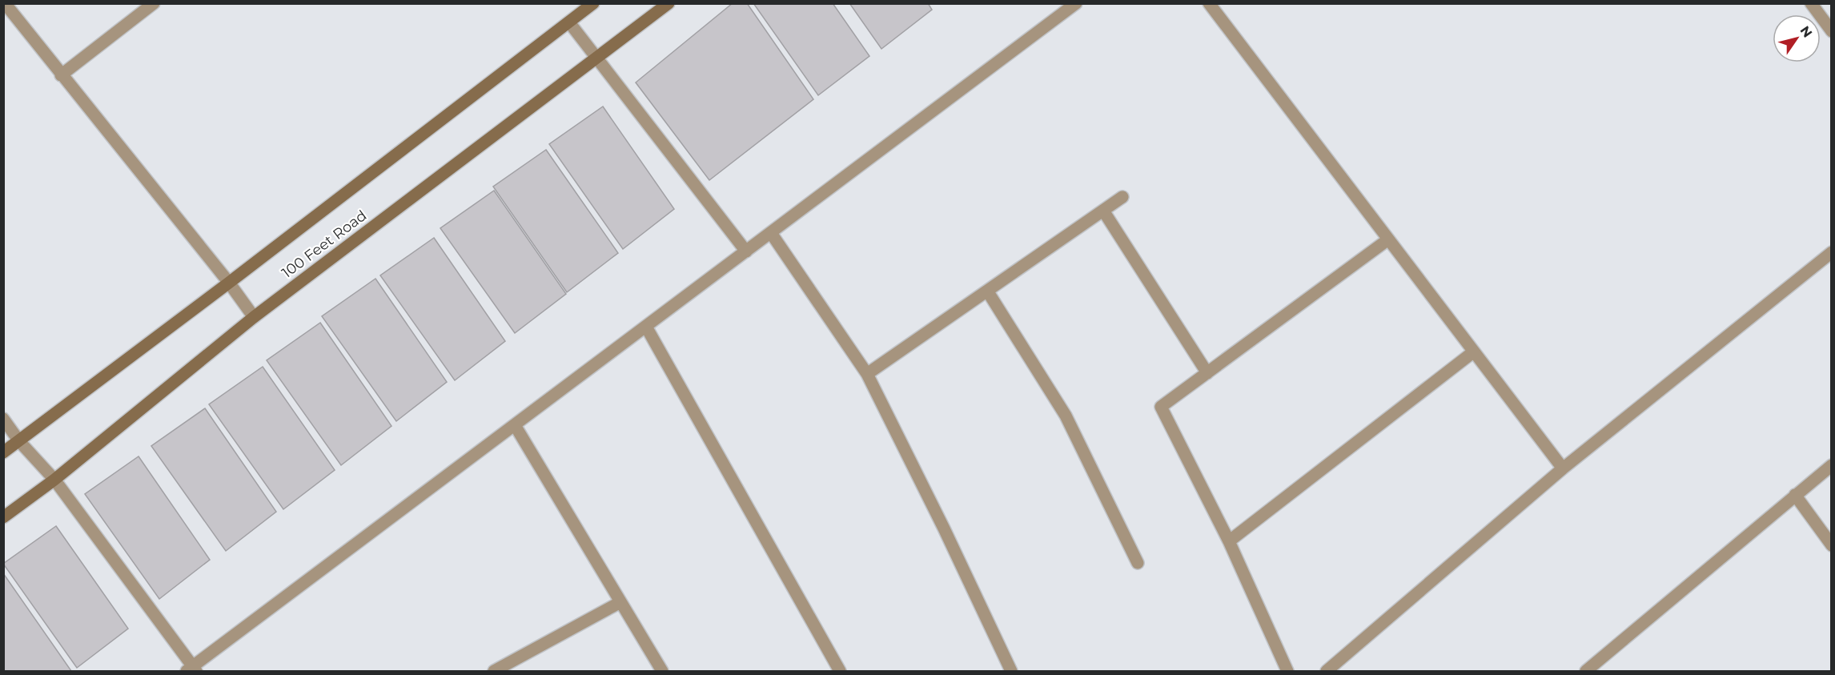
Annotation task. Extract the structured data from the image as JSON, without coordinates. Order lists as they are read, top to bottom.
{
  "streets": {
    "main road": ["100 Feet Road"]
  },
  "north": "top right"
}
